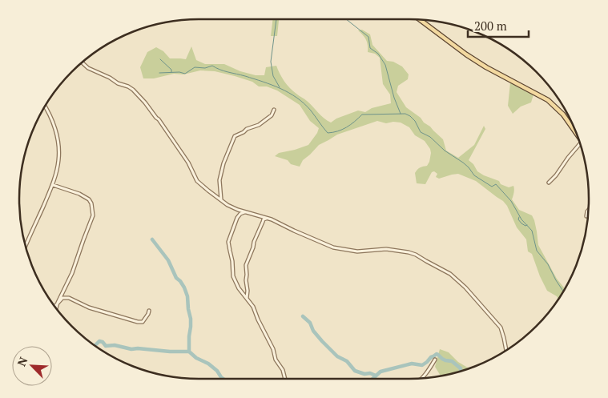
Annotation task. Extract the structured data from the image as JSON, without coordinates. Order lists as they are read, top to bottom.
{
  "scale_bar": "200 m",
  "north": "top left"
}
